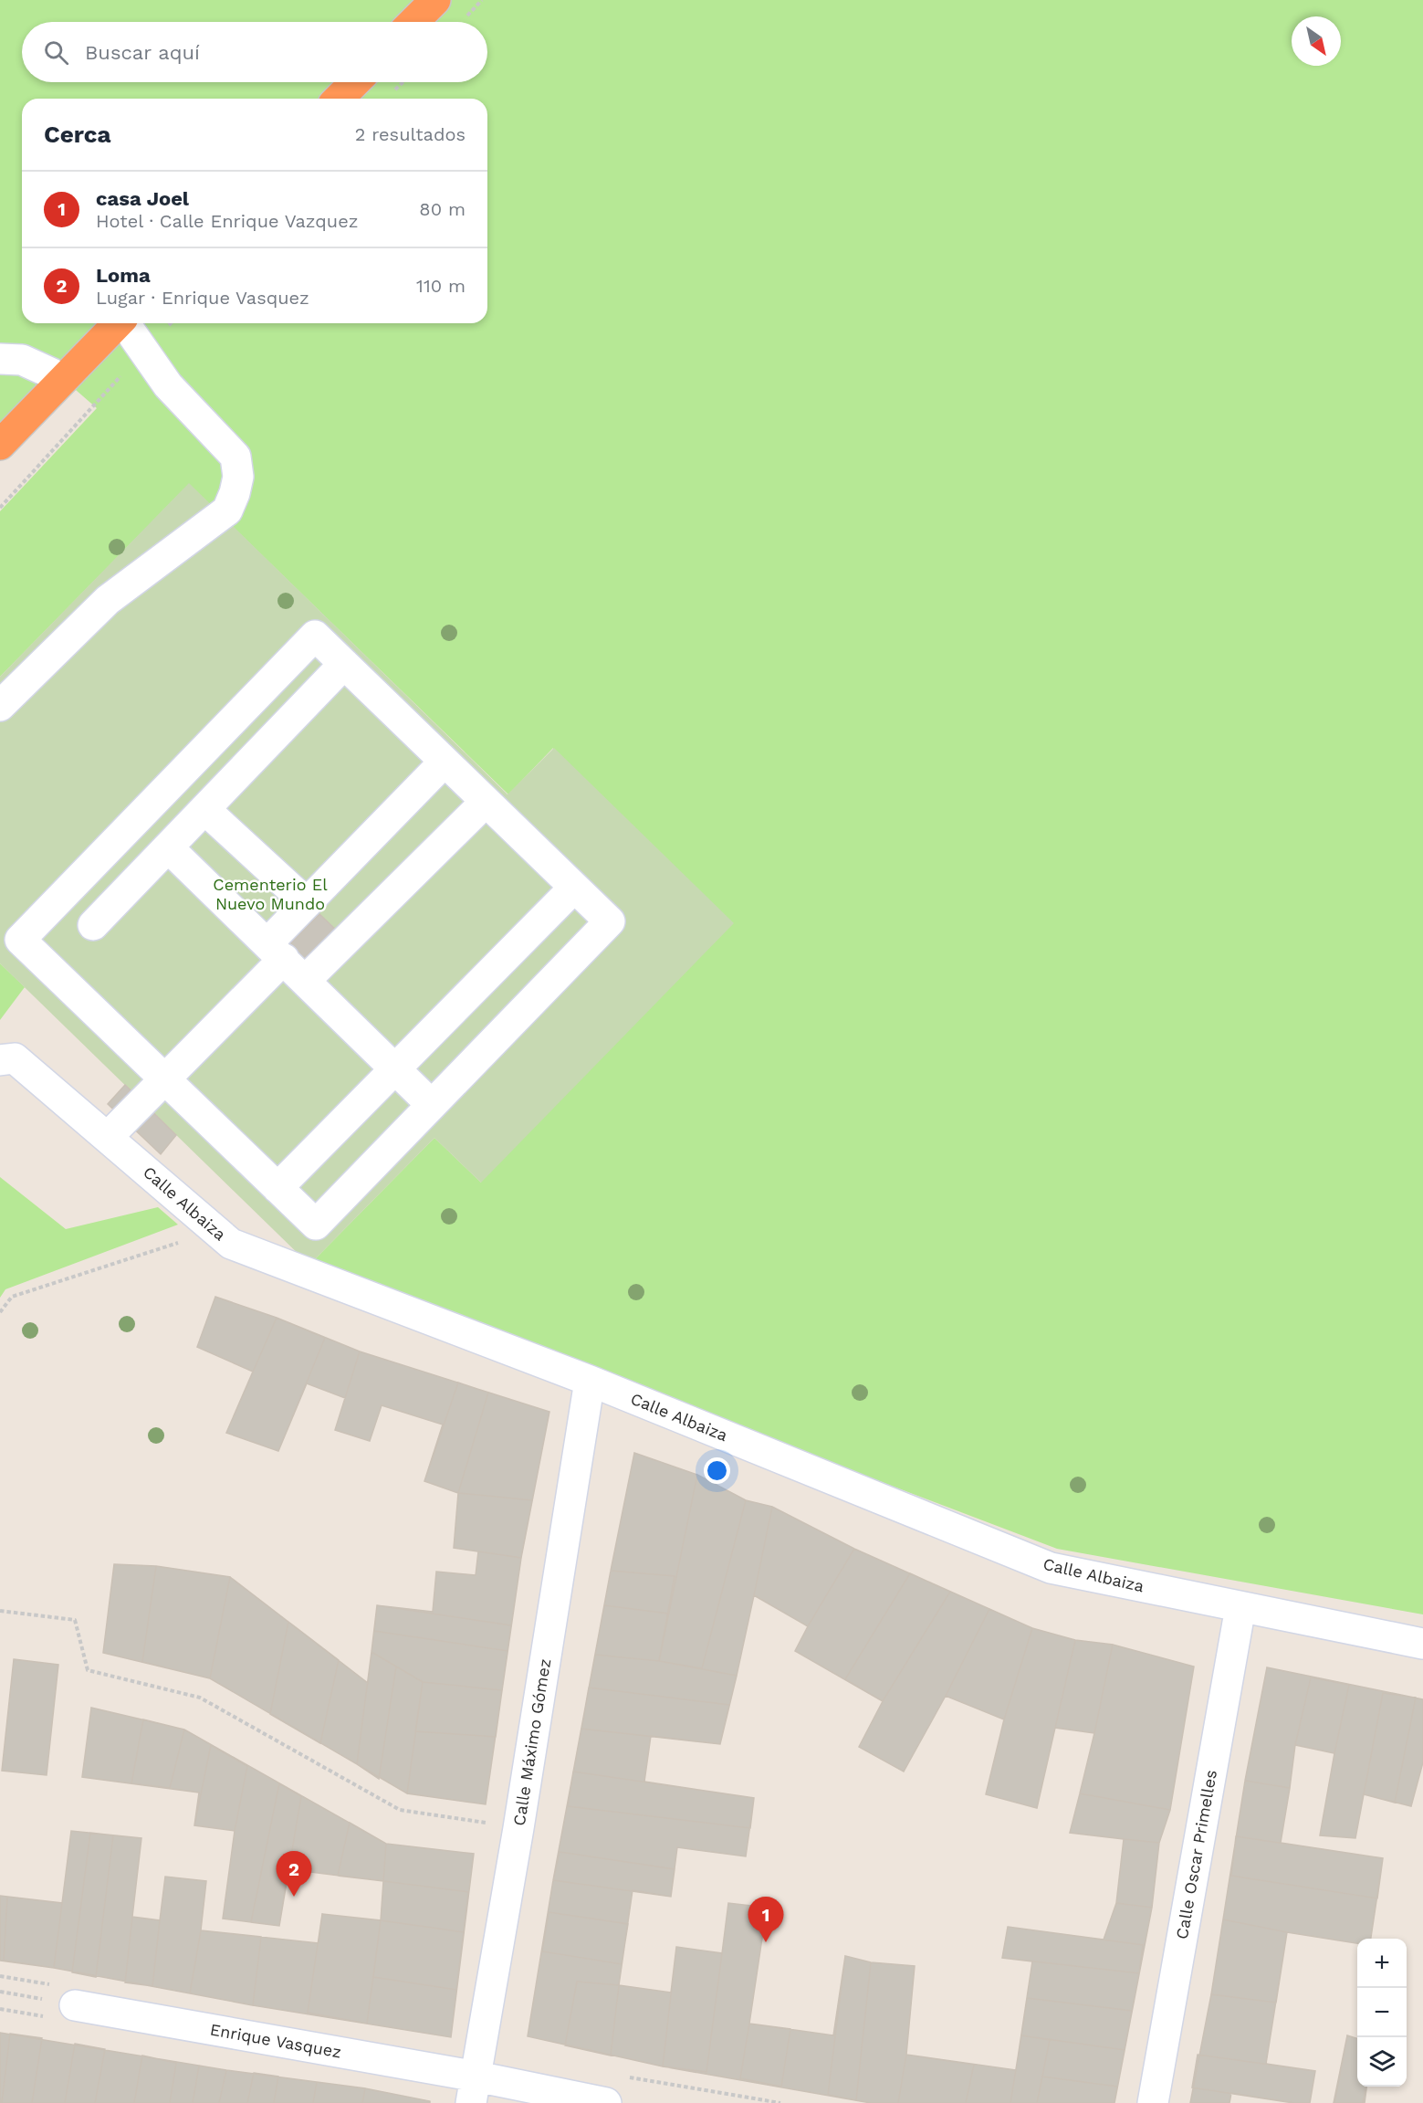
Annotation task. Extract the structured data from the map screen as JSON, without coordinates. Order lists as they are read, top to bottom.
{
  "streets": {
    "street": [
      "Calle Albaiza",
      "Calle Máximo Gómez",
      "Calle Oscar Primelles",
      "Enrique Vasquez"
    ]
  },
  "crossings": [
    ["Calle Albaiza", "Calle Máximo Gómez"],
    ["Calle Albaiza", "Calle Oscar Primelles"],
    ["Calle Máximo Gómez", "Enrique Vasquez"]
  ],
  "parks": ["Cementerio El Nuevo Mundo"],
  "north": "bottom right",
  "page": {
    "search": "Buscar aquí",
    "heading": ["Cerca", "2 resultados"],
    "list": [
      {
        "mark": "1",
        "name": "casa Joel",
        "note": "Hotel · Calle Enrique Vazquez",
        "value": "80 m"
      },
      {
        "mark": "2",
        "name": "Loma",
        "note": "Lugar · Enrique Vasquez",
        "value": "110 m"
      }
    ],
    "pins": ["2", "1"],
    "map_buttons": ["+", "−"]
  }
}
